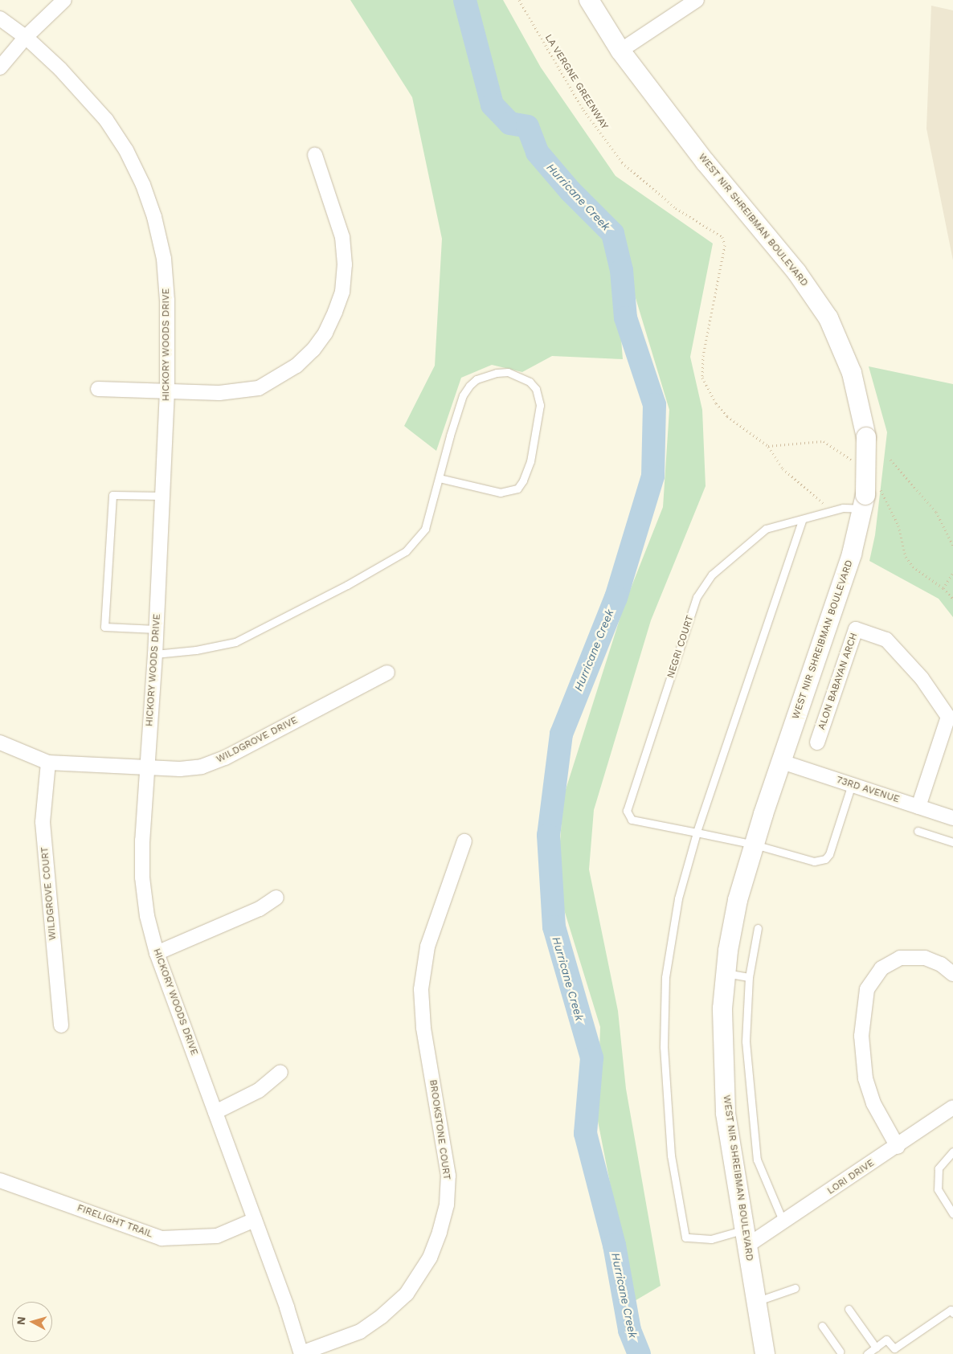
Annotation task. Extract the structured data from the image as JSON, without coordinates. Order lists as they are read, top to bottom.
{
  "streets": {
    "main road": ["WEST NIR SHREIBMAN BOULEVARD"],
    "street": [
      "HICKORY WOODS DRIVE",
      "ALON BABAYAN ARCH",
      "WILDGROVE DRIVE",
      "73RD AVENUE",
      "WILDGROVE COURT",
      "BROOKSTONE COURT",
      "LORI DRIVE",
      "FIRELIGHT TRAIL"
    ],
    "lane": ["NEGRI COURT"],
    "path": ["LA VERGNE GREENWAY"]
  },
  "crossings": [
    ["WEST NIR SHREIBMAN BOULEVARD", "NEGRI COURT"],
    ["WEST NIR SHREIBMAN BOULEVARD", "73RD AVENUE"],
    ["WEST NIR SHREIBMAN BOULEVARD", "LORI DRIVE"],
    ["HICKORY WOODS DRIVE", "WILDGROVE DRIVE"],
    ["HICKORY WOODS DRIVE", "BROOKSTONE COURT"],
    ["HICKORY WOODS DRIVE", "FIRELIGHT TRAIL"],
    ["ALON BABAYAN ARCH", "73RD AVENUE"],
    ["WILDGROVE DRIVE", "WILDGROVE COURT"]
  ],
  "water": ["Hurricane Creek"],
  "north": "left"
}
